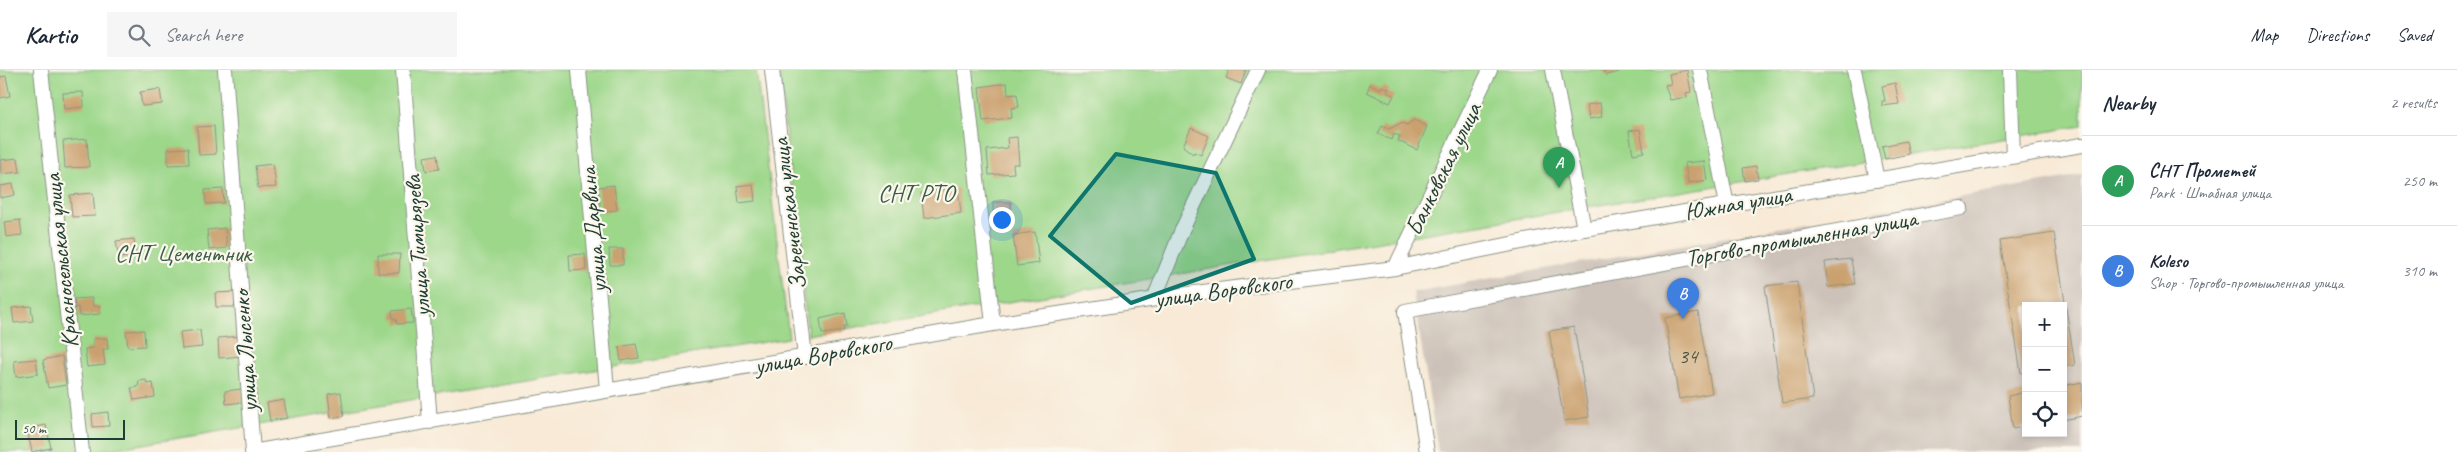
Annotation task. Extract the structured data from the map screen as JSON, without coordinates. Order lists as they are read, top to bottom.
{
  "streets": {
    "street": [
      "Банковская улица",
      "Южная улица",
      "Зареченская улица",
      "улица Дарвина",
      "Торгово-промышленная улица",
      "улица Тимирязева",
      "Красносельская улица",
      "улица Воровского",
      "улица Лысенко"
    ]
  },
  "crossings": [
    ["Банковская улица", "Южная улица"],
    ["Банковская улица", "улица Воровского"],
    ["Южная улица", "улица Воровского"],
    ["Зареченская улица", "улица Воровского"],
    ["улица Дарвина", "улица Воровского"],
    ["улица Тимирязева", "улица Воровского"],
    ["улица Воровского", "улица Лысенко"]
  ],
  "parks": ["СНТ РТО", "СНТ Цементник"],
  "house_numbers": ["34"],
  "scale_bar": "50 m",
  "page": {
    "header": "Kartio",
    "search": "Search here",
    "nav": ["Map", "Directions", "Saved"],
    "heading": ["Nearby", "2 results"],
    "list": [
      {
        "mark": "A",
        "name": "СНТ Прометей",
        "note": "Park · Штабная улица",
        "value": "250 m"
      },
      {
        "mark": "B",
        "name": "Koleso",
        "note": "Shop · Торгово-промышленная улица",
        "value": "310 m"
      }
    ],
    "pins": ["A", "B"],
    "map_buttons": ["+", "−"],
    "scale": "50 m"
  }
}
